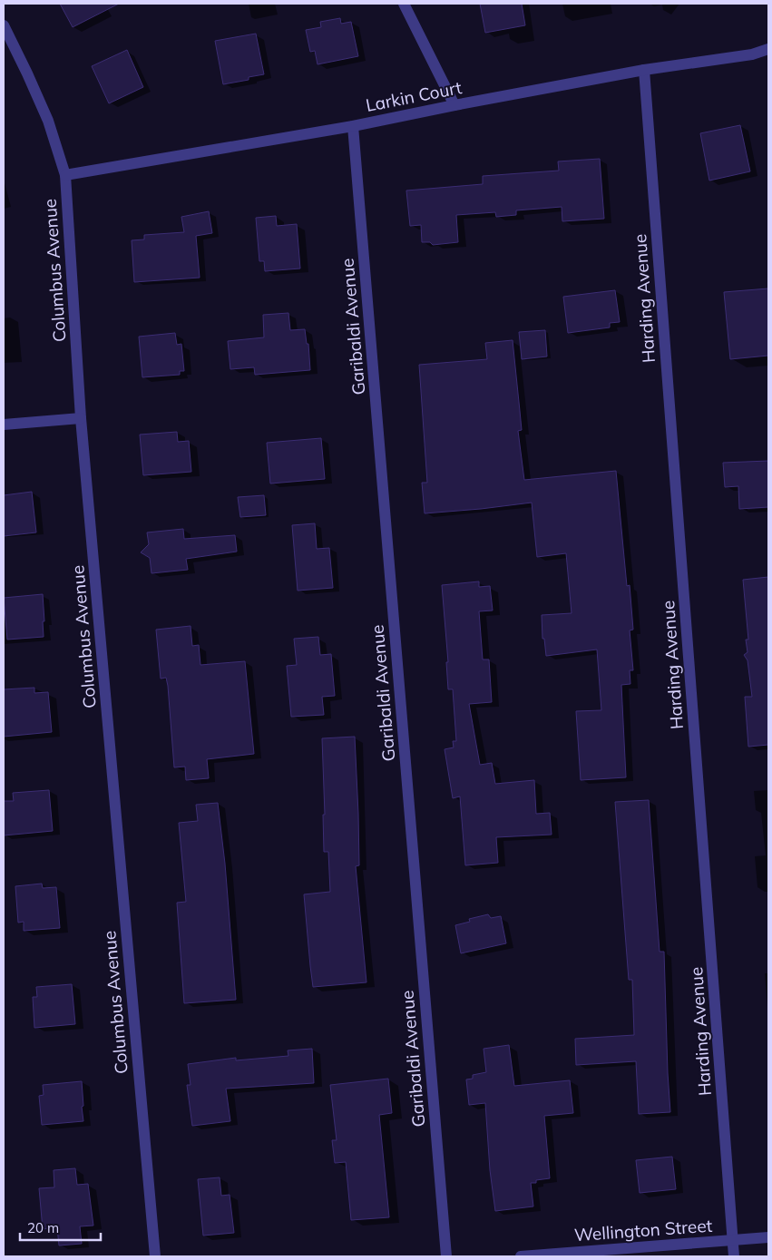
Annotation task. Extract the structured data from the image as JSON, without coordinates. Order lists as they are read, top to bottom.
{
  "streets": {
    "street": [
      "Larkin Court",
      "Columbus Avenue",
      "Harding Avenue",
      "Garibaldi Avenue",
      "Wellington Street"
    ]
  },
  "crossings": [
    ["Larkin Court", "Columbus Avenue"],
    ["Larkin Court", "Harding Avenue"],
    ["Larkin Court", "Garibaldi Avenue"],
    ["Harding Avenue", "Wellington Street"]
  ],
  "scale_bar": "20 m"
}
